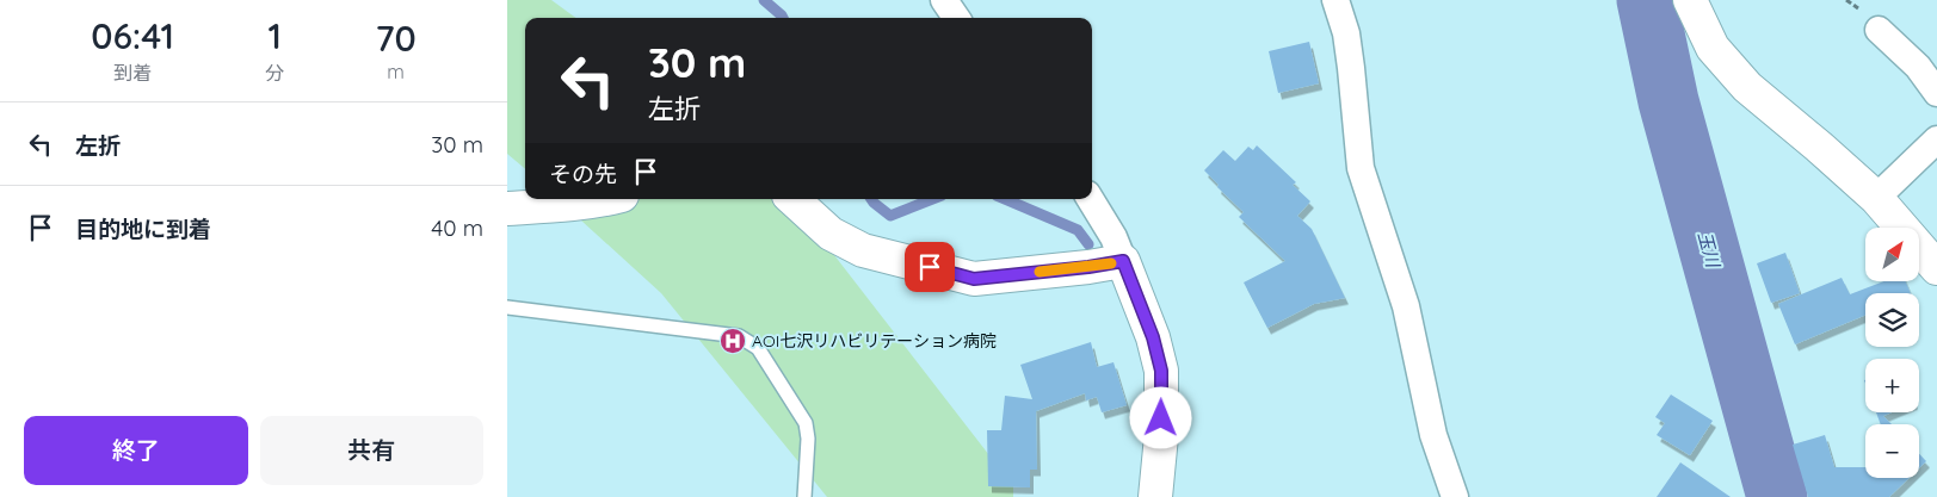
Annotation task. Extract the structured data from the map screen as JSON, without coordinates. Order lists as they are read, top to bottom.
{
  "water": ["玉川"],
  "places": {
    "hospital": ["AOI七沢リハビリテーション病院"]
  },
  "north": "top right",
  "page": {
    "eta": [
      "06:41",
      "到着",
      "1",
      "分",
      "70",
      "m"
    ],
    "turn": ["30 m", "左折"],
    "list": [
      {
        "name": "左折",
        "value": "30 m"
      },
      {
        "name": "目的地に到着",
        "value": "40 m"
      }
    ],
    "then": "その先",
    "map_buttons": ["+", "−"],
    "buttons": ["終了", "共有"]
  }
}
